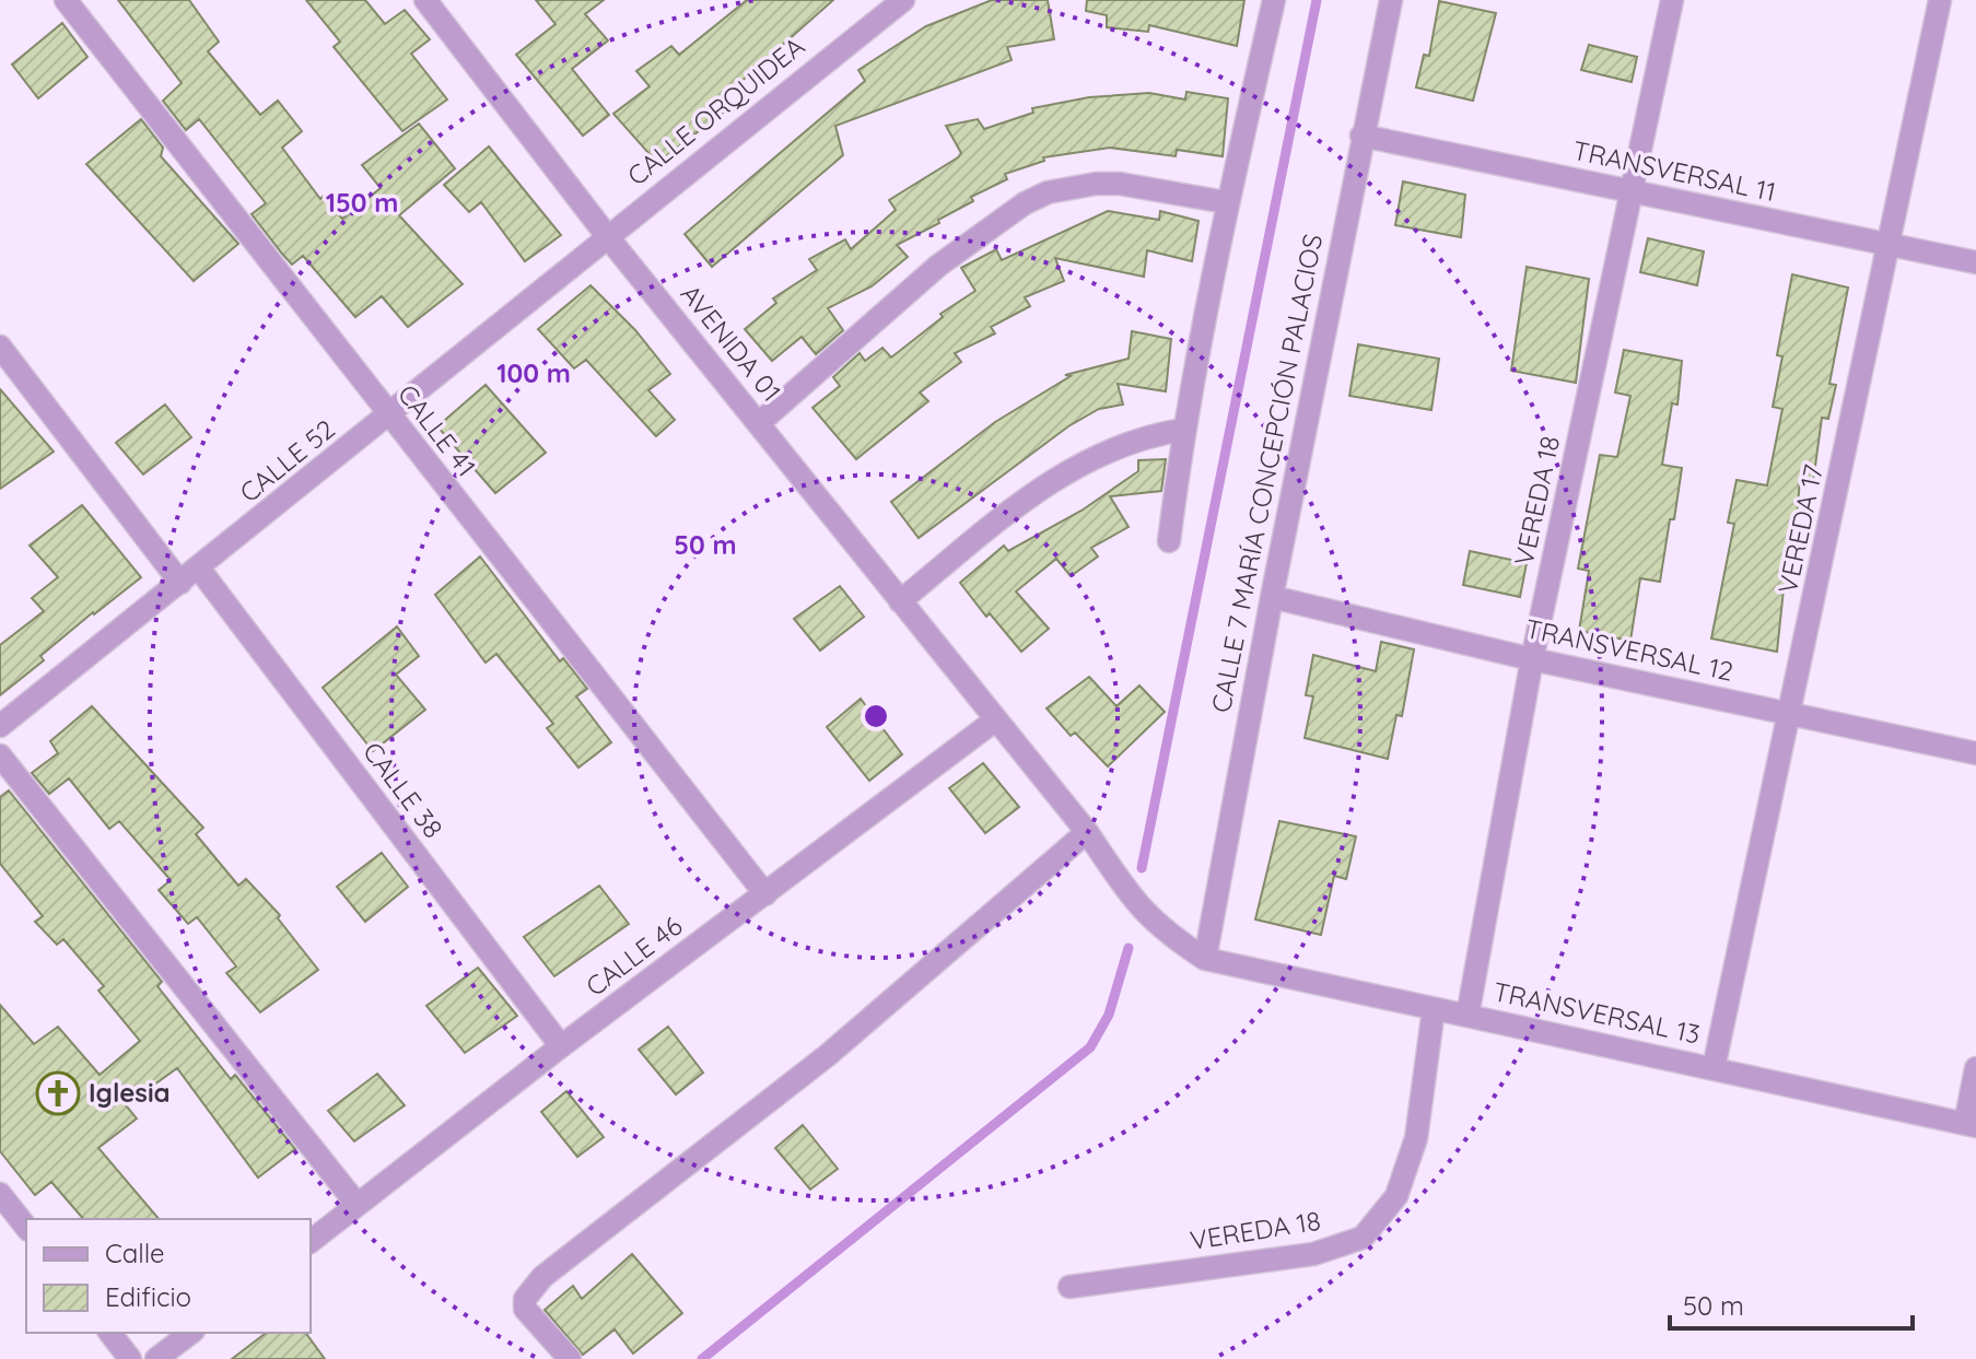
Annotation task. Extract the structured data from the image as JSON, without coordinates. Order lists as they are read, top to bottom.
{
  "streets": {
    "street": [
      "CALLE ORQUIDEA",
      "TRANSVERSAL 11",
      "AVENIDA 01",
      "CALLE 41",
      "CALLE 52",
      "CALLE 7 MARÍA CONCEPCIÓN PALACIOS",
      "VEREDA 18",
      "VEREDA 17",
      "TRANSVERSAL 12",
      "CALLE 38",
      "CALLE 46",
      "TRANSVERSAL 13"
    ]
  },
  "crossings": [
    ["CALLE ORQUIDEA", "AVENIDA 01"],
    ["CALLE ORQUIDEA", "CALLE 52"],
    ["TRANSVERSAL 11", "CALLE 7 MARÍA CONCEPCIÓN PALACIOS"],
    ["TRANSVERSAL 11", "VEREDA 18"],
    ["TRANSVERSAL 11", "VEREDA 17"],
    ["AVENIDA 01", "CALLE 52"],
    ["AVENIDA 01", "CALLE 7 MARÍA CONCEPCIÓN PALACIOS"],
    ["AVENIDA 01", "CALLE 46"],
    ["AVENIDA 01", "TRANSVERSAL 13"],
    ["CALLE 41", "CALLE 52"],
    ["CALLE 41", "CALLE 46"],
    ["CALLE 52", "CALLE 38"],
    ["CALLE 7 MARÍA CONCEPCIÓN PALACIOS", "TRANSVERSAL 12"],
    ["CALLE 7 MARÍA CONCEPCIÓN PALACIOS", "TRANSVERSAL 13"],
    ["VEREDA 18", "TRANSVERSAL 12"],
    ["VEREDA 18", "TRANSVERSAL 13"],
    ["VEREDA 17", "TRANSVERSAL 12"],
    ["VEREDA 17", "TRANSVERSAL 13"],
    ["CALLE 38", "CALLE 46"]
  ],
  "places": {
    "church": ["Iglesia"]
  },
  "legend": ["Calle", "Edificio"],
  "scale_bar": "50 m",
  "rings": ["150 m", "100 m", "50 m"]
}
